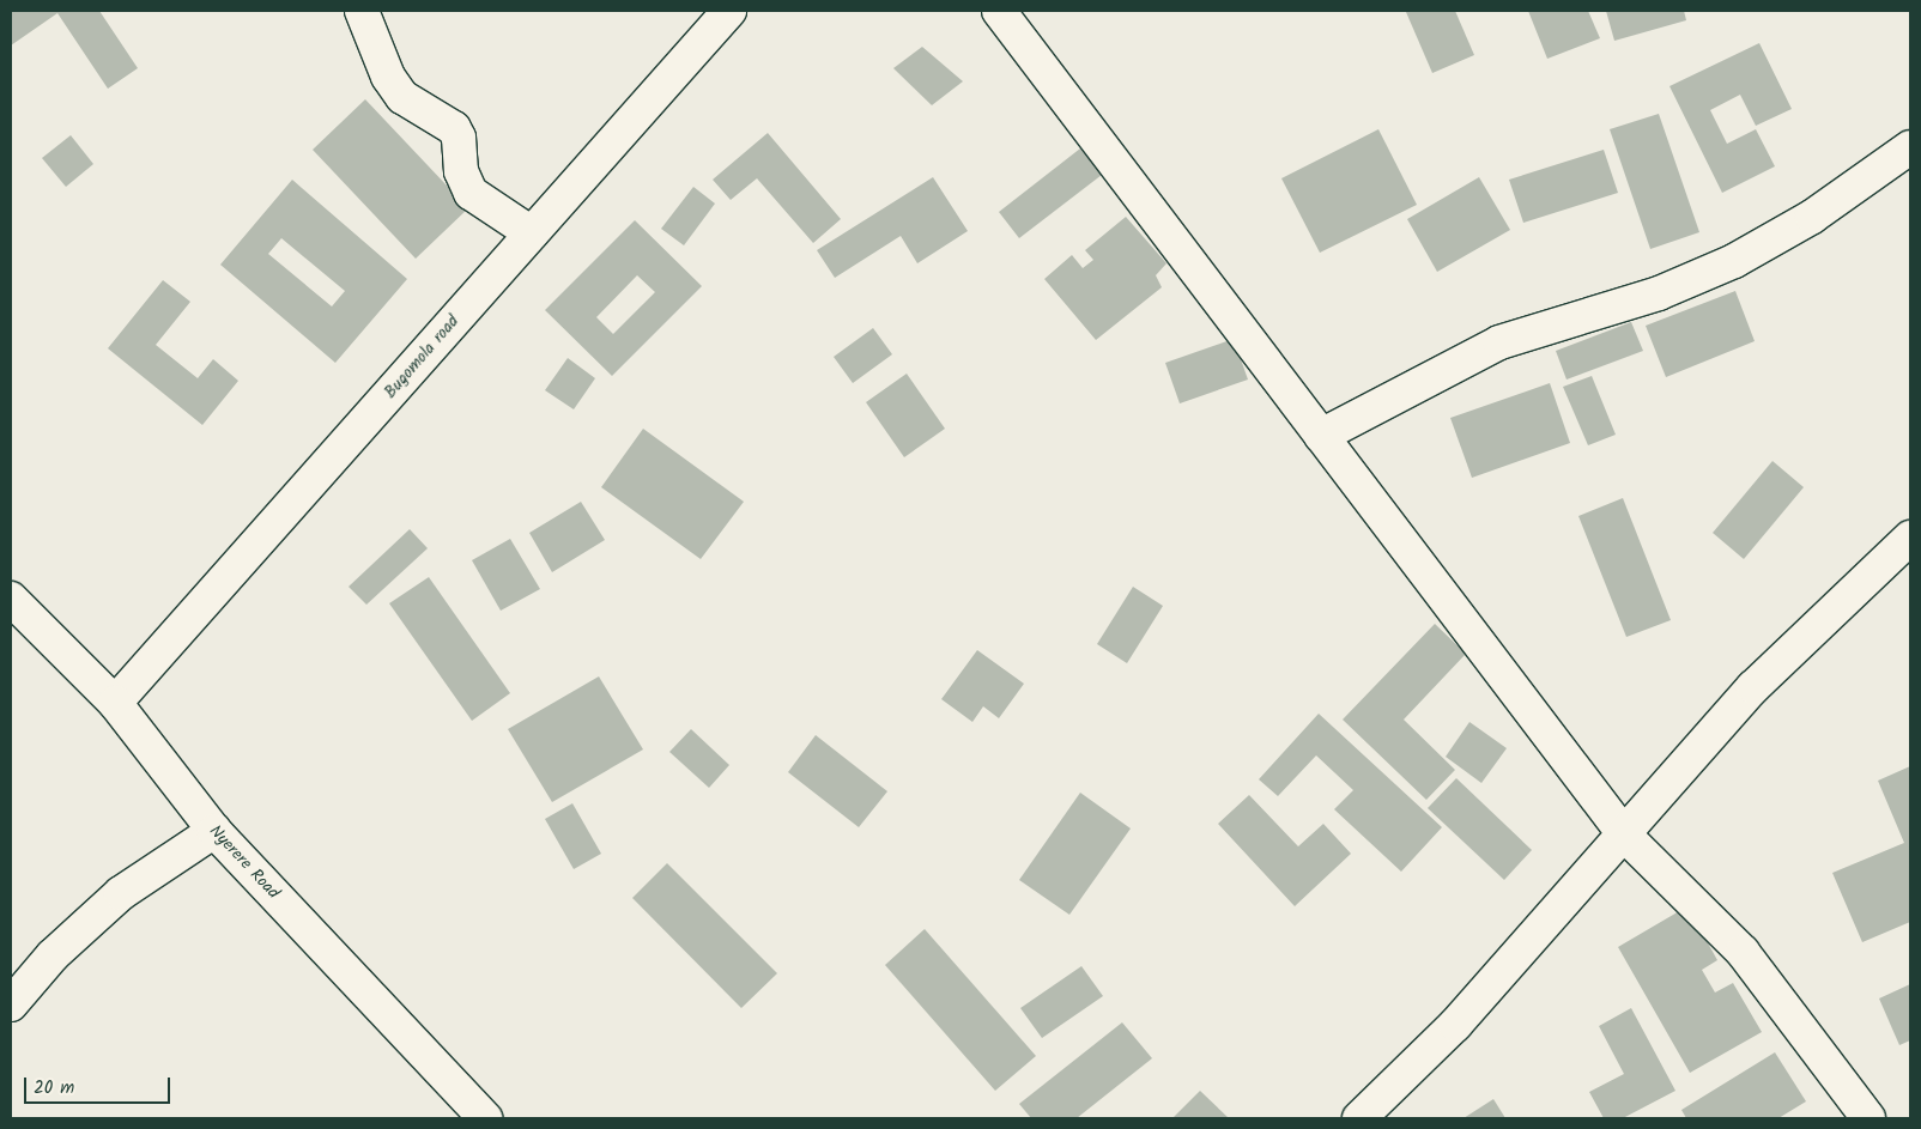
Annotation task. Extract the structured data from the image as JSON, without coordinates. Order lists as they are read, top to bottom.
{
  "streets": {
    "main road": ["Bugomola road", "Nyerere Road"]
  },
  "crossings": [
    ["Bugomola road", "Nyerere Road"]
  ],
  "scale_bar": "20 m"
}
